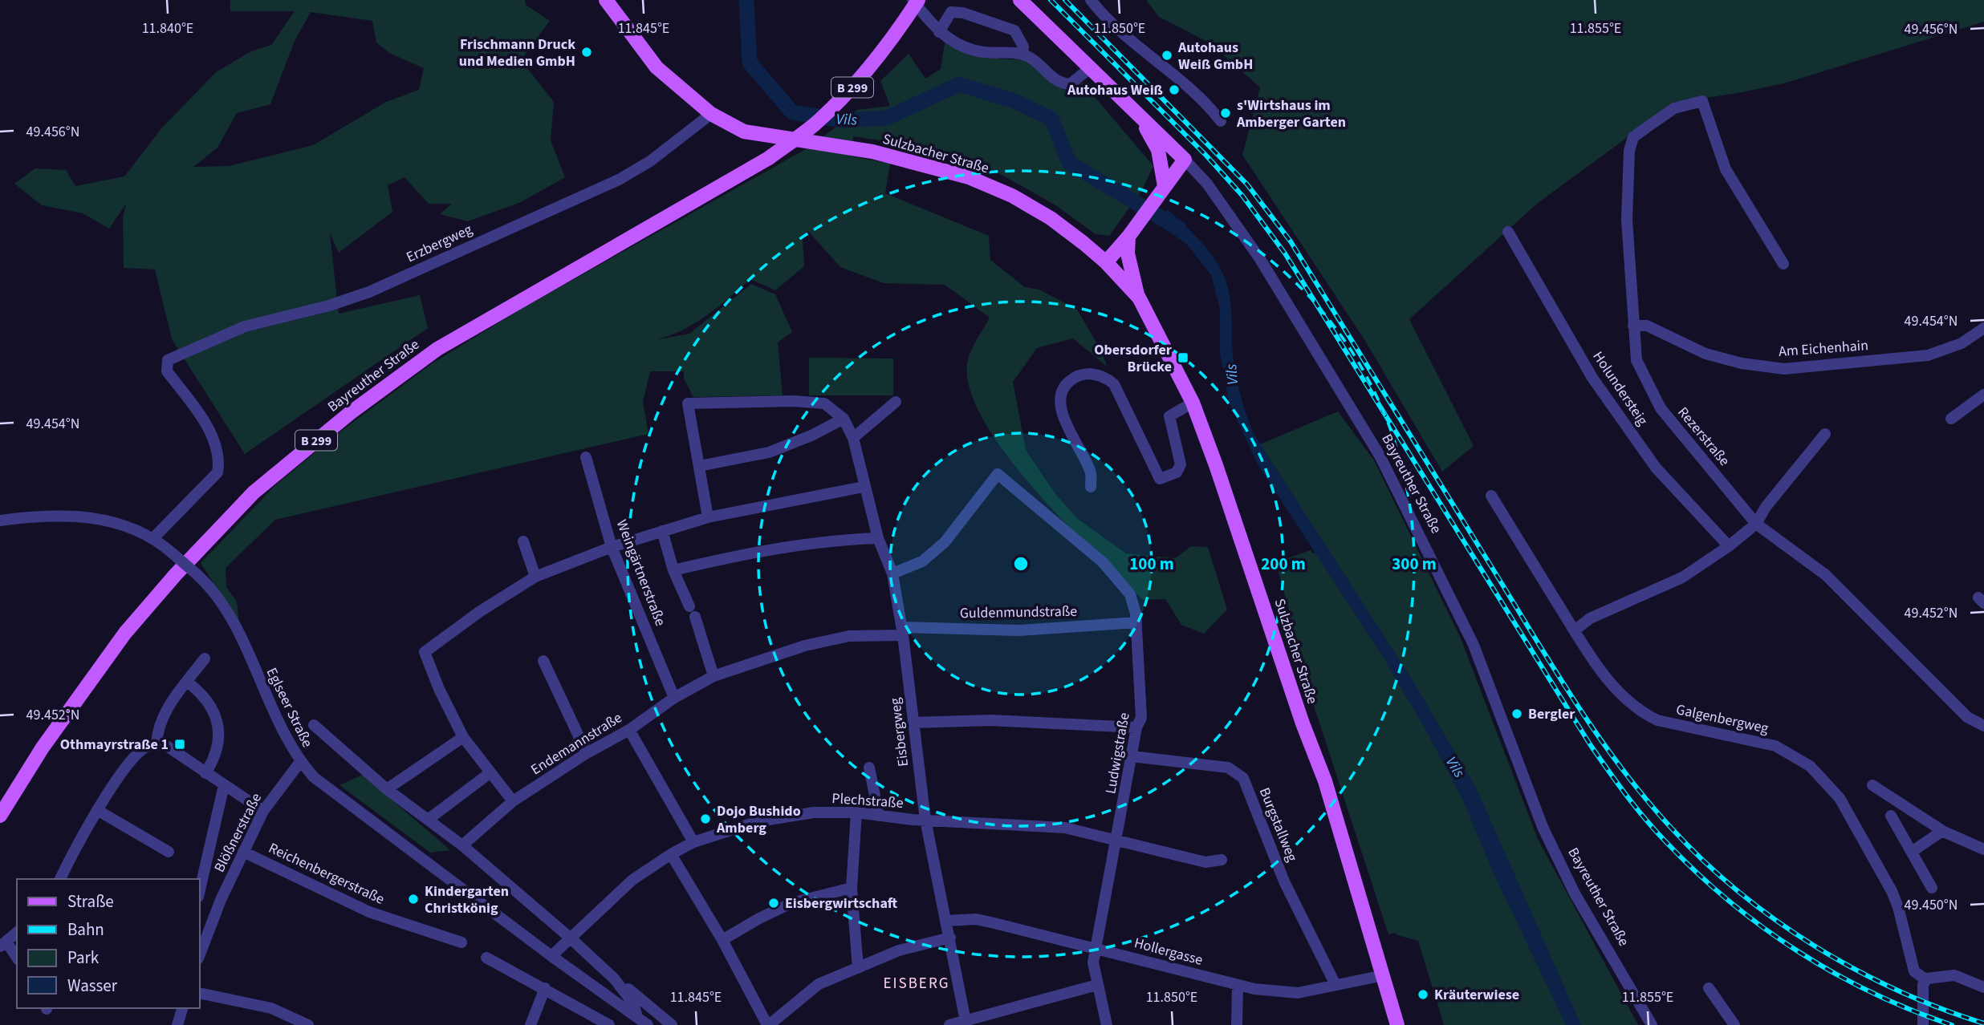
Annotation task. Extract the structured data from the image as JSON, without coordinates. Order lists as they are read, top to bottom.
{
  "streets": {
    "main road": ["B 299", "Sulzbacher Straße", "Bayreuther Straße"],
    "street": [
      "Erzbergweg",
      "Am Eichenhain",
      "Holundersteig",
      "Rezerstraße",
      "Weingärtnerstraße",
      "Guldenmundstraße",
      "Eglseer Straße",
      "Galgenbergweg",
      "Eisbergweg",
      "Endemannstraße",
      "Ludwigstraße",
      "Plechstraße",
      "Burgstallweg",
      "Blößnerstraße",
      "Reichenbergerstraße",
      "Hollergasse"
    ]
  },
  "crossings": [
    ["Sulzbacher Straße", "Erzbergweg"],
    ["Sulzbacher Straße", "Hollergasse"],
    ["Erzbergweg", "Eglseer Straße"],
    ["Am Eichenhain", "Rezerstraße"],
    ["Weingärtnerstraße", "Endemannstraße"],
    ["Guldenmundstraße", "Eisbergweg"],
    ["Guldenmundstraße", "Endemannstraße"],
    ["Guldenmundstraße", "Ludwigstraße"],
    ["Eglseer Straße", "Endemannstraße"],
    ["Eglseer Straße", "Plechstraße"],
    ["Eglseer Straße", "Blößnerstraße"],
    ["Eisbergweg", "Endemannstraße"],
    ["Eisbergweg", "Ludwigstraße"],
    ["Eisbergweg", "Plechstraße"],
    ["Eisbergweg", "Hollergasse"],
    ["Ludwigstraße", "Plechstraße"],
    ["Ludwigstraße", "Burgstallweg"],
    ["Ludwigstraße", "Hollergasse"],
    ["Burgstallweg", "Hollergasse"],
    ["Blößnerstraße", "Reichenbergerstraße"]
  ],
  "districts": ["EISBERG"],
  "water": ["Vils"],
  "places": {
    "other": [
      "Frischmann Druck und Medien GmbH",
      "Autohaus Weiß GmbH",
      "Autohaus Weiß",
      "s'Wirtshaus im Amberger Garten",
      "Bergler",
      "Dojo Bushido Amberg",
      "Kindergarten Christkönig",
      "Eisbergwirtschaft",
      "Kräuterwiese"
    ],
    "transit": ["Obersdorfer Brücke", "Othmayrstraße 1"]
  },
  "legend": [
    "Straße",
    "Bahn",
    "Park",
    "Wasser"
  ],
  "coordinates": [
    "11.840°E",
    "11.845°E",
    "11.850°E",
    "11.855°E",
    "49.456°N",
    "49.454°N",
    "49.452°N",
    "49.450°N"
  ],
  "rings": ["100 m", "200 m", "300 m"]
}
